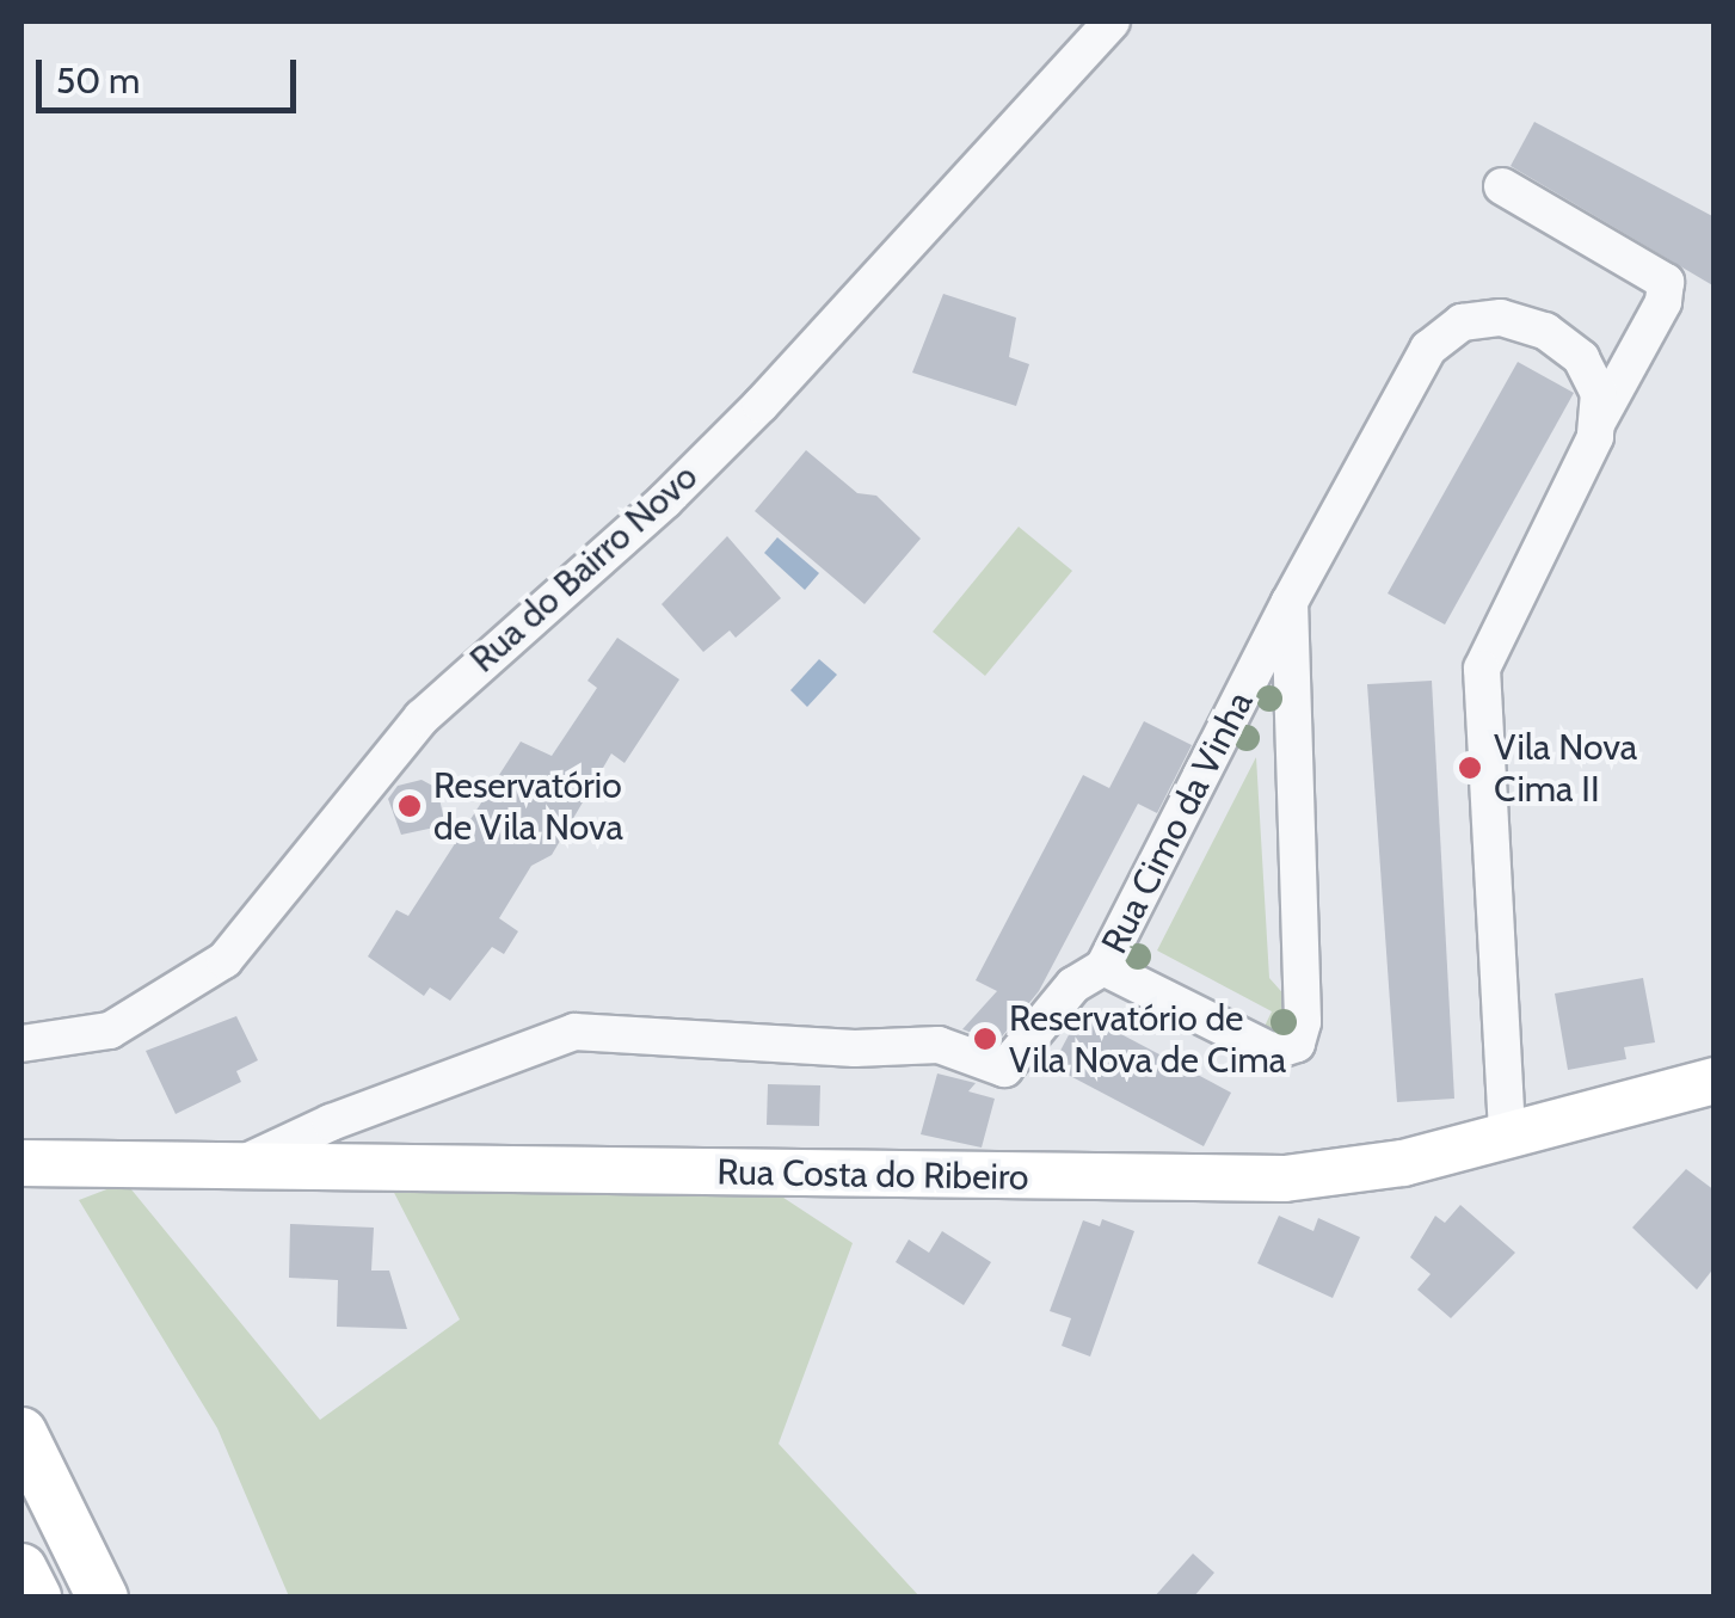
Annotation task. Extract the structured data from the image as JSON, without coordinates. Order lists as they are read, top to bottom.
{
  "streets": {
    "main road": ["Rua Costa do Ribeiro"],
    "street": ["Rua do Bairro Novo", "Rua Cimo da Vinha"]
  },
  "places": ["Vila Nova Cima II", "Reservatório de Vila Nova", "Reservatório de Vila Nova de Cima"],
  "scale_bar": "50 m"
}
